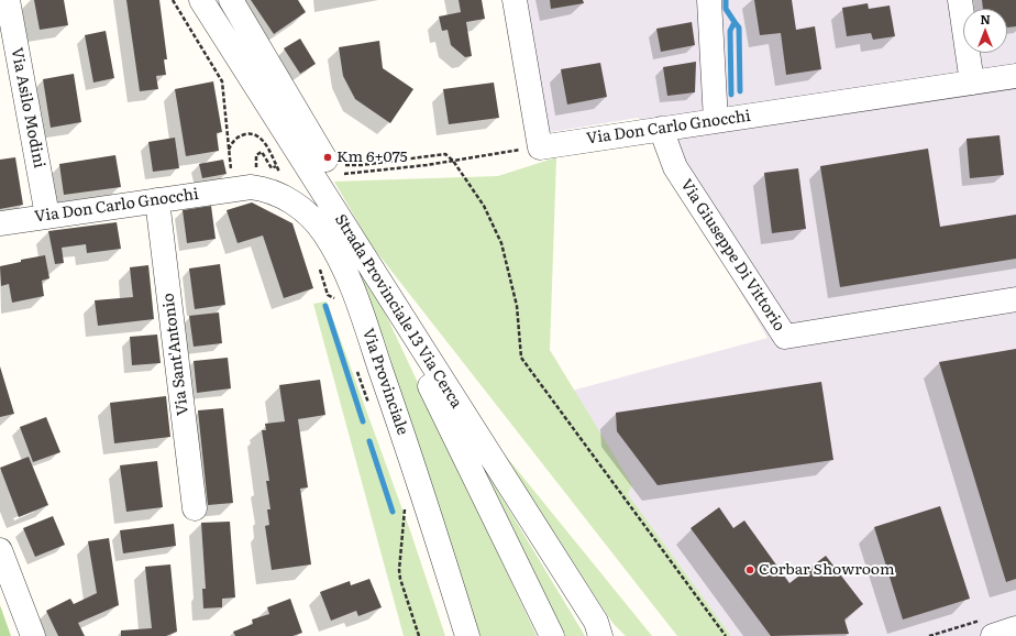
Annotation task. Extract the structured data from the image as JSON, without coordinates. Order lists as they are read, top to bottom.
{
  "streets": {
    "street": [
      "Via Asilo Modini",
      "Via Don Carlo Gnocchi",
      "Via Giuseppe Di Vittorio",
      "Strada Provinciale 13 Via Cerca",
      "Via Sant'Antonio",
      "Via Provinciale"
    ]
  },
  "crossings": [
    ["Via Asilo Modini", "Via Don Carlo Gnocchi"],
    ["Via Don Carlo Gnocchi", "Via Giuseppe Di Vittorio"],
    ["Via Don Carlo Gnocchi", "Via Sant'Antonio"],
    ["Via Don Carlo Gnocchi", "Via Provinciale"]
  ],
  "places": ["Km 6+075", "Corbar Showroom"],
  "north": "top"
}
